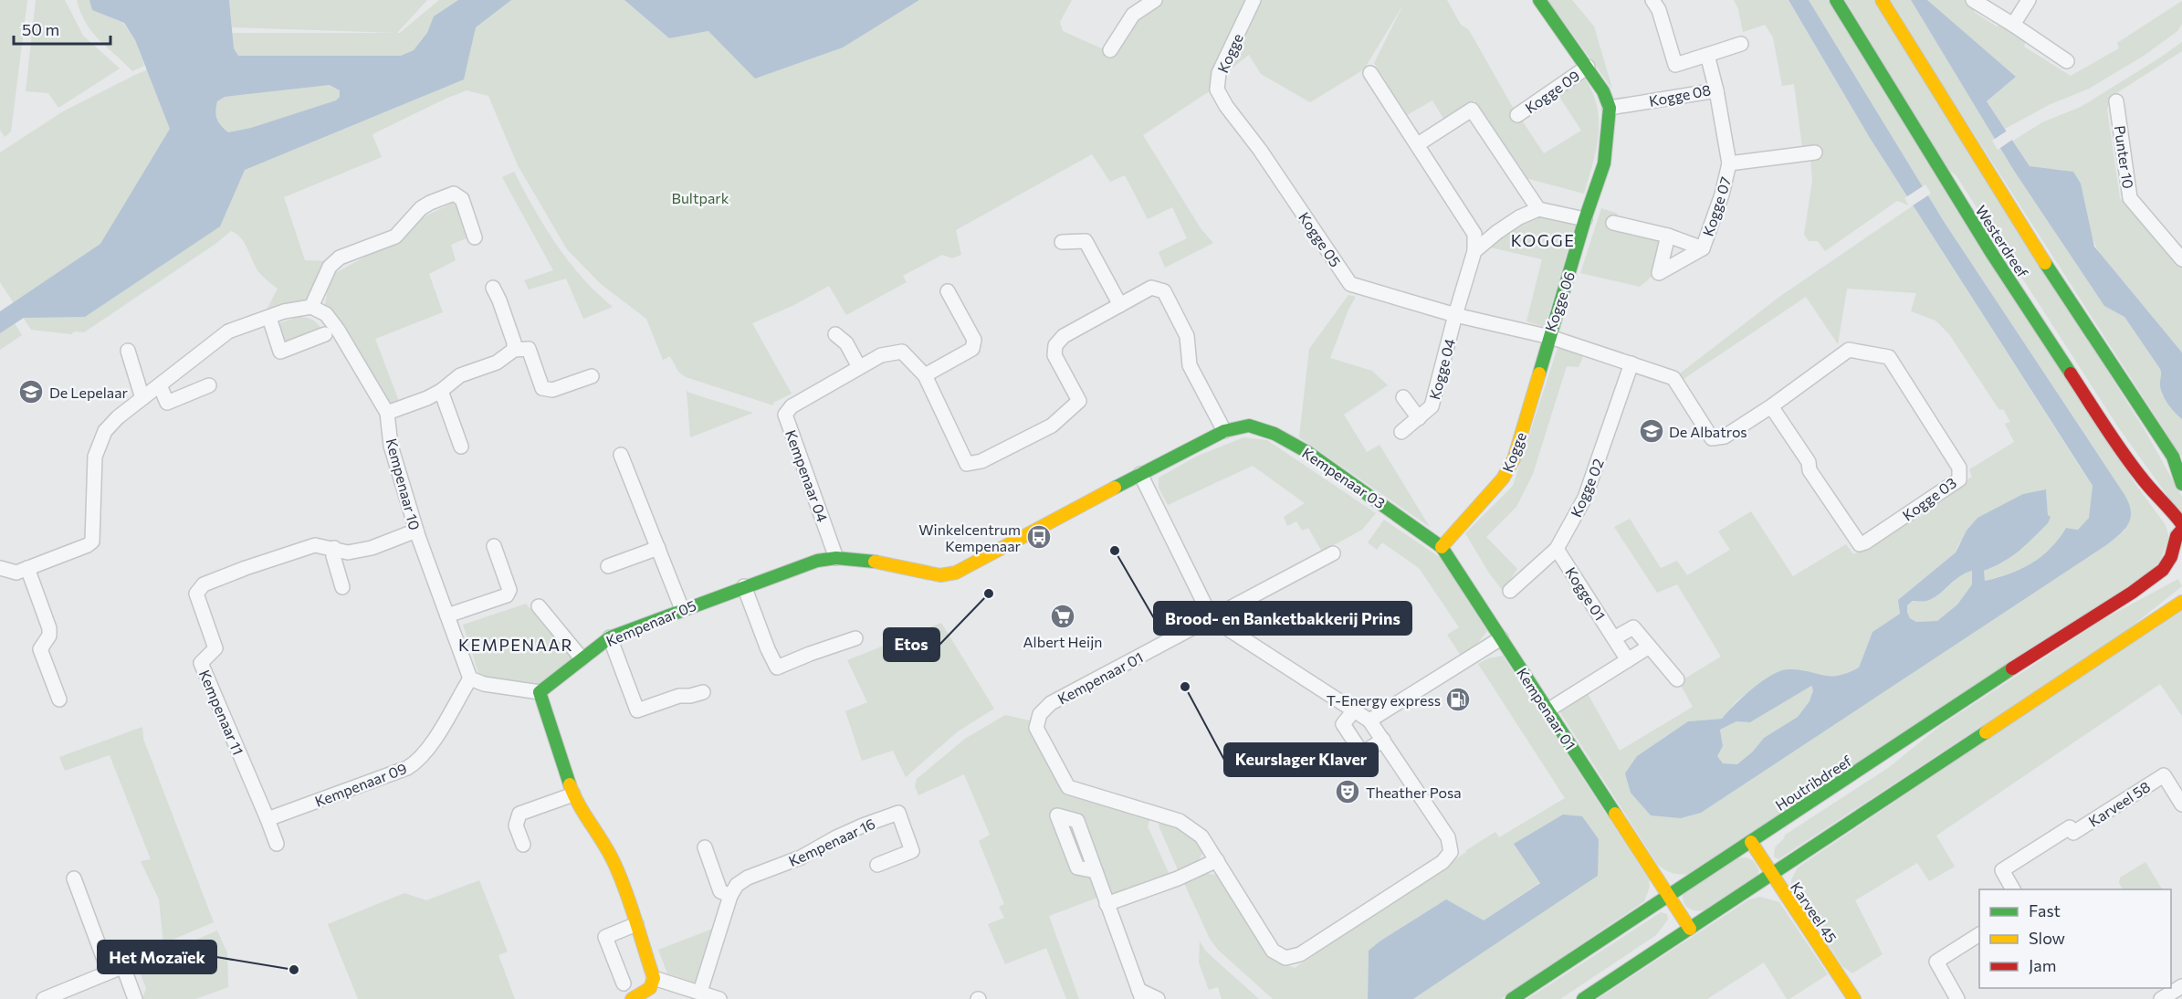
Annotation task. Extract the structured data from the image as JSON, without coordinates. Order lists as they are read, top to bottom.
{
  "streets": {
    "main road": [
      "Kogge",
      "Kogge 09",
      "Westerdreef",
      "Kogge 06",
      "Kempenaar 03",
      "Kempenaar 05",
      "Kempenaar 01",
      "Houtribdreef",
      "Karveel 45"
    ],
    "street": [
      "Kogge 08",
      "Punter 10",
      "Kogge 07",
      "Kogge 05",
      "Kogge 04",
      "Kempenaar 04",
      "Kempenaar 10",
      "Kogge 02",
      "Kogge 03",
      "Kogge 01",
      "Kempenaar 11",
      "Kempenaar 09",
      "Karveel 58",
      "Kempenaar 16"
    ]
  },
  "crossings": [
    ["Kogge", "Kogge 05"],
    ["Kogge", "Kogge 06"],
    ["Kogge", "Kempenaar 03"],
    ["Kogge 09", "Kogge 08"],
    ["Kogge 08", "Kogge 07"],
    ["Kogge 05", "Kogge 06"],
    ["Kogge 05", "Kogge 04"],
    ["Kogge 06", "Kogge 04"],
    ["Kempenaar 04", "Kempenaar 05"],
    ["Kempenaar 03", "Kempenaar 05"],
    ["Kempenaar 03", "Kempenaar 01"],
    ["Kempenaar 10", "Kempenaar 11"],
    ["Kempenaar 10", "Kempenaar 09"],
    ["Kogge 02", "Kogge 03"],
    ["Kogge 02", "Kogge 01"],
    ["Kempenaar 01", "Houtribdreef"],
    ["Kempenaar 11", "Kempenaar 09"],
    ["Houtribdreef", "Karveel 45"]
  ],
  "districts": ["KOGGE", "KEMPENAAR"],
  "parks": ["Bultpark"],
  "places": {
    "school or university": ["De Lepelaar", "De Albatros"],
    "bus stop": ["Winkelcentrum Kempenaar"],
    "other": [
      "Brood- en Banketbakkerij Prins",
      "Etos",
      "Keurslager Klaver",
      "Het Mozaïek"
    ],
    "supermarket": ["Albert Heijn"],
    "fuel station": ["T-Energy express"],
    "theatre": ["Theather Posa"]
  },
  "legend": ["Fast", "Slow", "Jam"],
  "scale_bar": "50 m"
}
